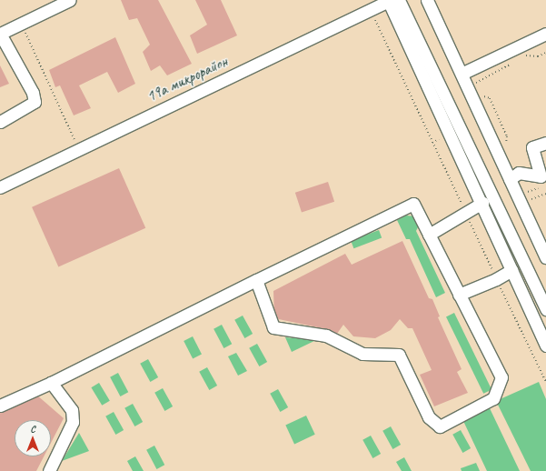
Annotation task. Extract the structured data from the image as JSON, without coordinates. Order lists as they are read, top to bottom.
{
  "streets": {
    "street": ["19а микрорайон"]
  },
  "north": "top"
}
